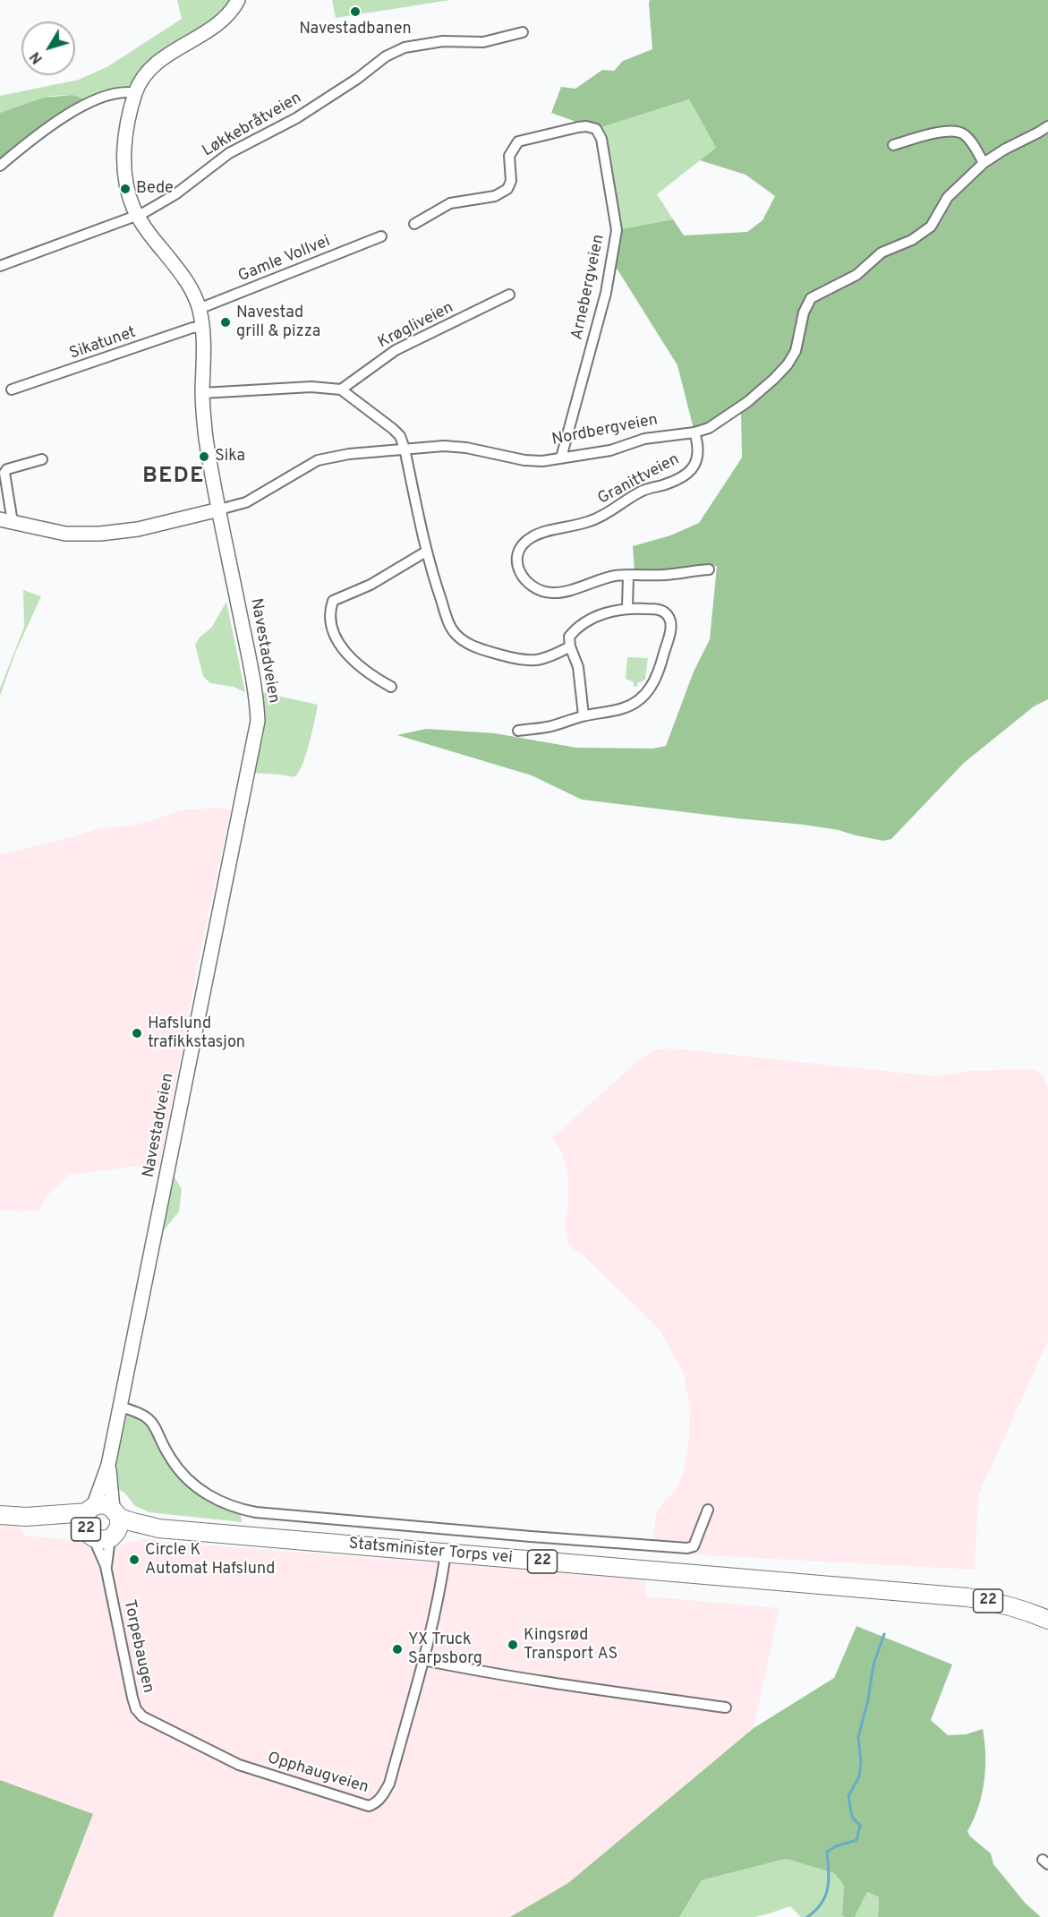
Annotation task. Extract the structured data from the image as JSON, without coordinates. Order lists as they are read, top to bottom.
{
  "streets": {
    "highway": ["22", "Statsminister Torps vei"],
    "street": [
      "Løkkebråtveien",
      "Gamle Vollvei",
      "Arnebergveien",
      "Krøgliveien",
      "Sikatunet",
      "Nordbergveien",
      "Granittveien",
      "Navestadveien",
      "Torpebaugen",
      "Opphaugveien"
    ]
  },
  "crossings": [
    ["Løkkebråtveien", "Navestadveien"],
    ["Gamle Vollvei", "Navestadveien"],
    ["Arnebergveien", "Nordbergveien"],
    ["Sikatunet", "Navestadveien"],
    ["Nordbergveien", "Granittveien"],
    ["Nordbergveien", "Navestadveien"],
    ["Navestadveien", "22"],
    ["Navestadveien", "Statsminister Torps vei"],
    ["22", "Statsminister Torps vei"],
    ["Statsminister Torps vei", "Opphaugveien"],
    ["Torpebaugen", "Opphaugveien"]
  ],
  "districts": ["BEDE"],
  "places": [
    "Navestadbanen",
    "Bede",
    "Navestad grill & pizza",
    "Sika",
    "Hafslund trafikkstasjon",
    "Circle K Automat Hafslund",
    "Kingsrød Transport AS",
    "YX Truck Sarpsborg"
  ],
  "north": "bottom left"
}
